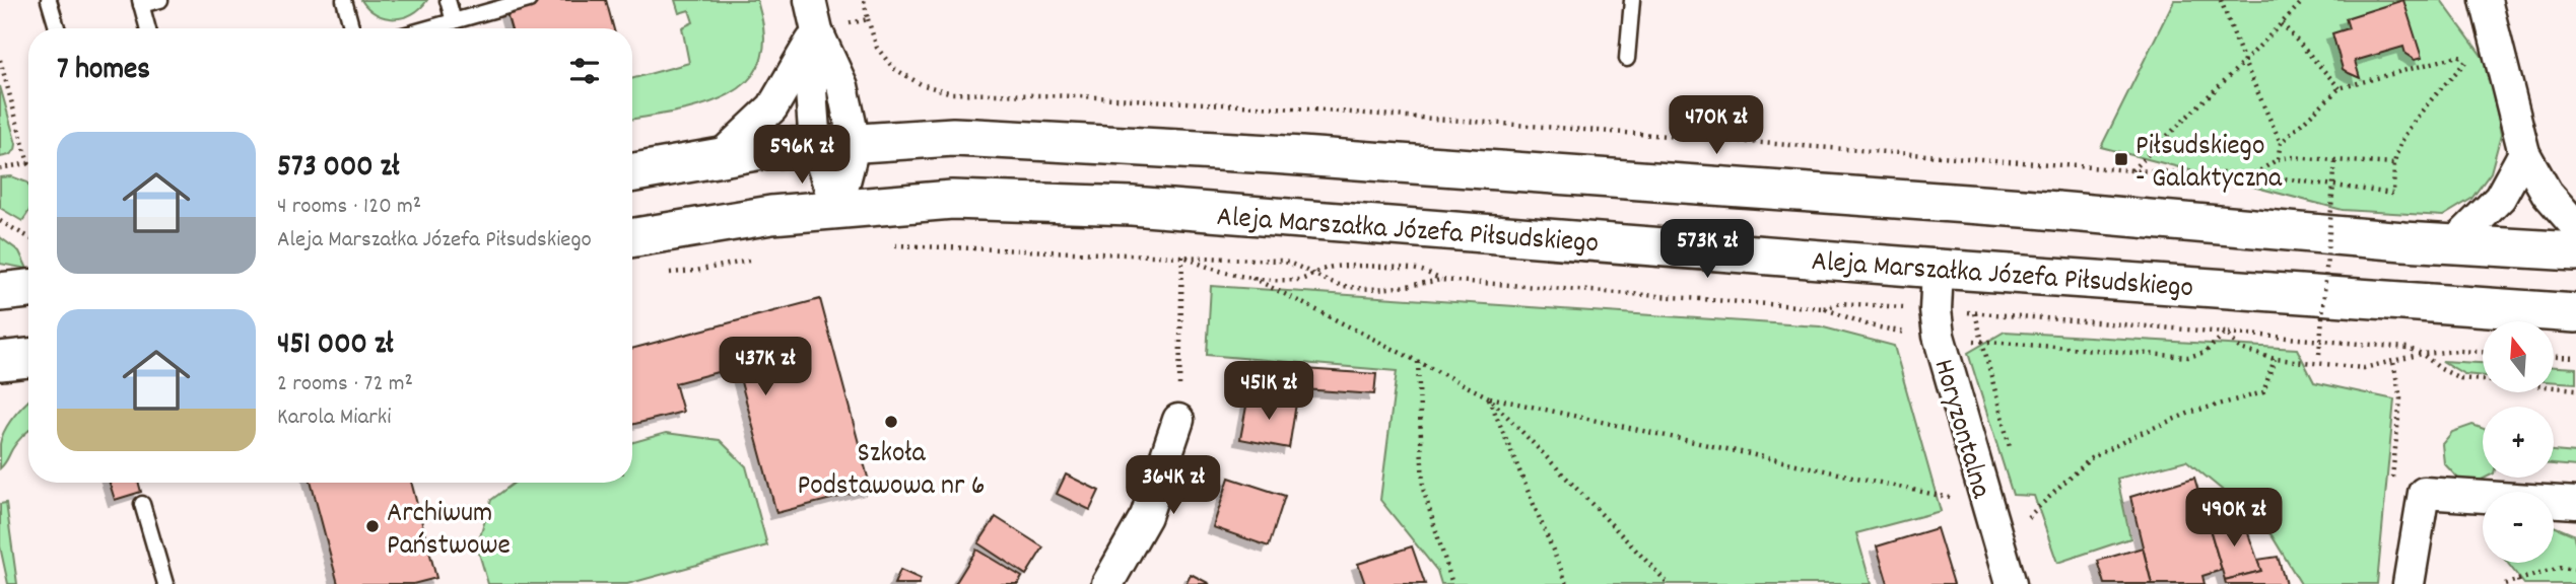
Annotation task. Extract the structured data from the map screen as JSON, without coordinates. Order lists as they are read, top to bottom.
{
  "streets": {
    "street": ["Aleja Marszałka Józefa Piłsudskiego", "Horyzontalna"]
  },
  "crossings": [
    ["Aleja Marszałka Józefa Piłsudskiego", "Horyzontalna"]
  ],
  "places": {
    "transit": ["Piłsudskiego - Galaktyczna"],
    "other": ["Szkoła Podstawowa nr 6", "Archiwum Państwowe"]
  },
  "north": "top",
  "page": {
    "heading": "7 homes",
    "price": [
      "470K zł",
      "596K zł",
      "573K zł",
      "437K zł",
      "451K zł",
      "364K zł",
      "490K zł"
    ],
    "list": [
      {
        "name": "573 000 zł",
        "note": "4 rooms · 120 m² · Aleja Marszałka Józefa Piłsudskiego"
      },
      {
        "name": "451 000 zł",
        "note": "2 rooms · 72 m² · Karola Miarki"
      }
    ],
    "map_buttons": ["+", "−"]
  }
}
